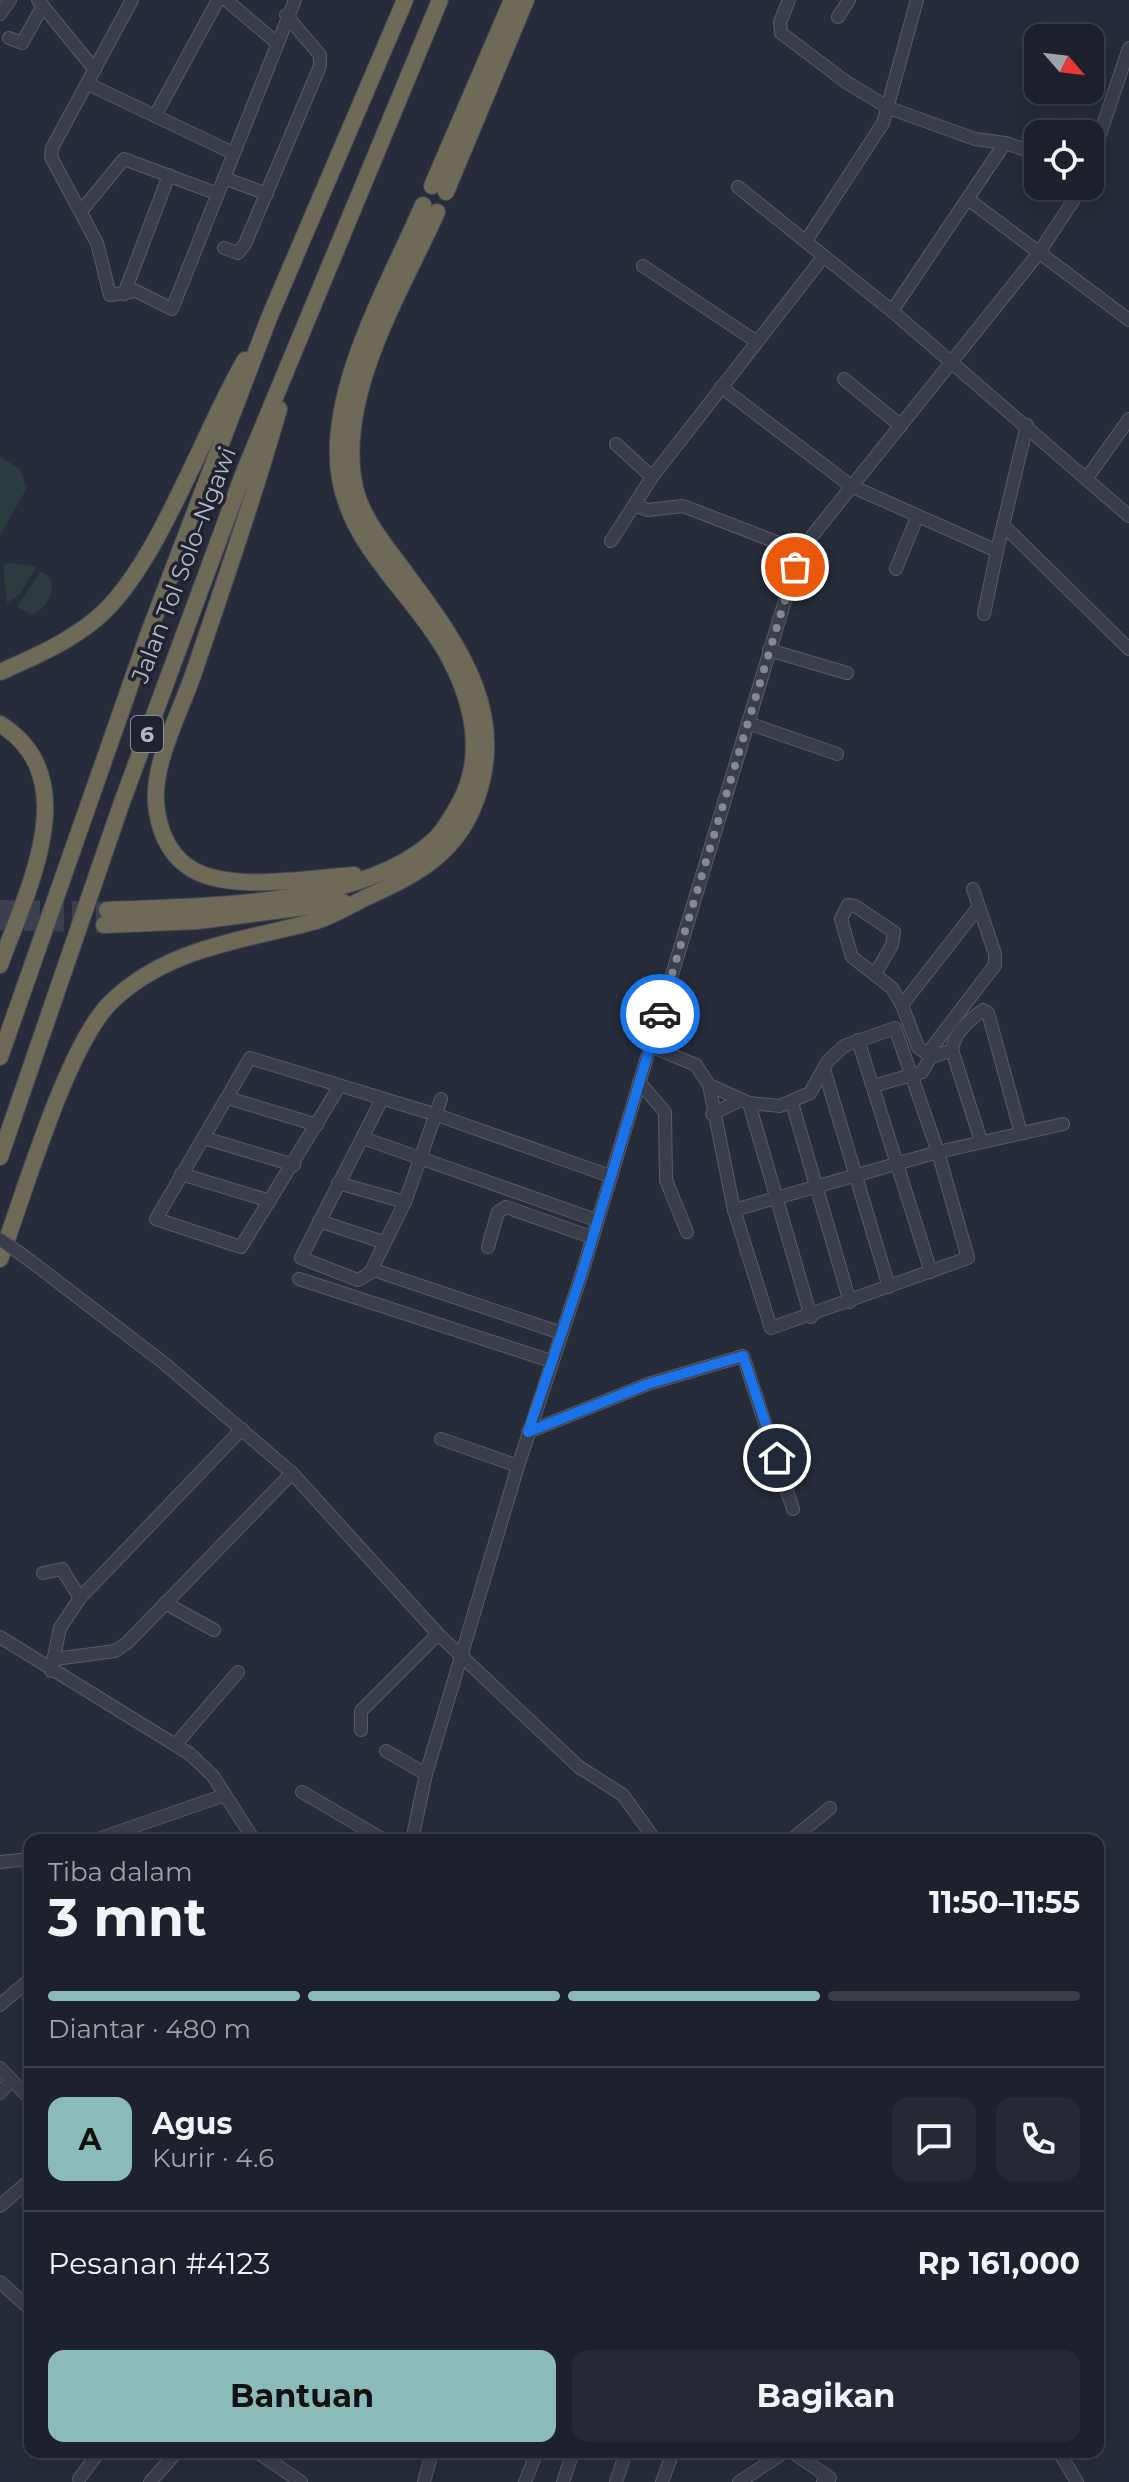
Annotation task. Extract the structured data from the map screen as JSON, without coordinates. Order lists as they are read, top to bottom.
{
  "streets": {
    "highway": ["Jalan Tol Solo–Ngawi", "6"]
  },
  "north": "bottom right",
  "page": {
    "heading": ["3 mnt", "Tiba dalam", "11:50–11:55"],
    "panel": [
      "Agus",
      "Kurir · 4.6",
      "Pesanan #4123",
      "Rp 161,000"
    ],
    "bar": "Diantar · 480 m",
    "round": "A",
    "buttons": ["Bantuan", "Bagikan"]
  }
}
